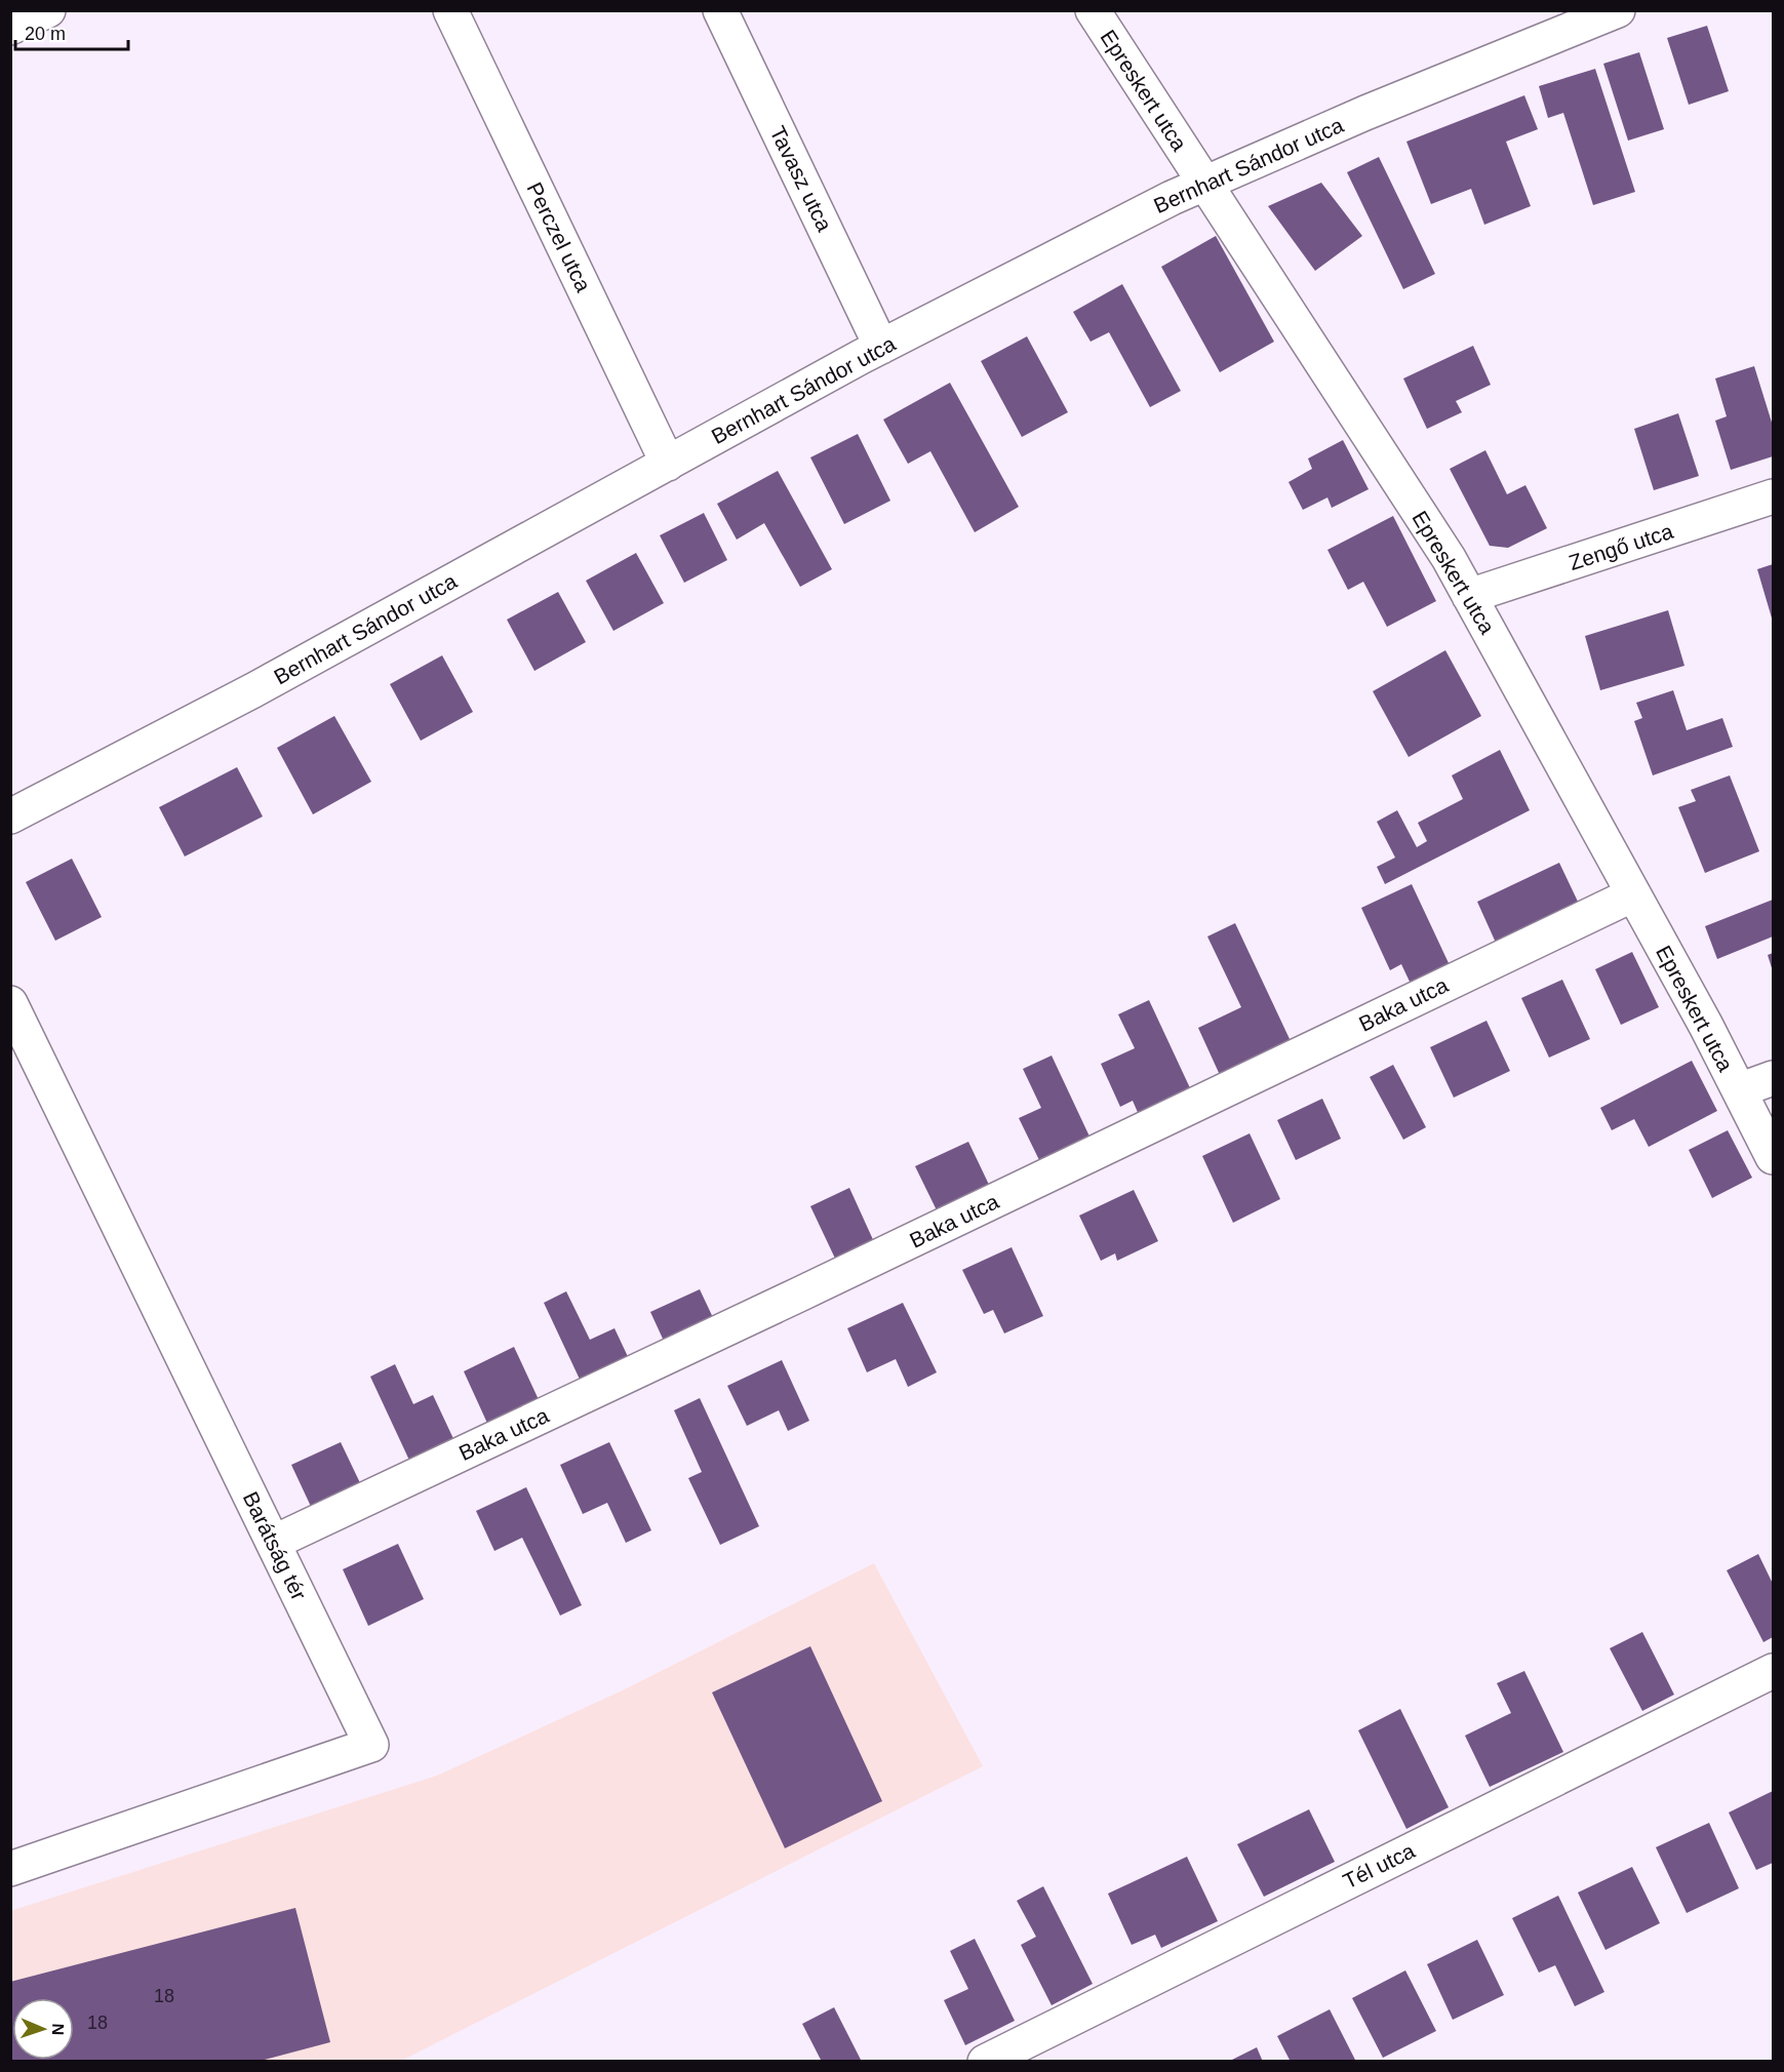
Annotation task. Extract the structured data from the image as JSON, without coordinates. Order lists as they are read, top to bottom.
{
  "streets": {
    "street": [
      "Epreskert utca",
      "Bernhart Sándor utca",
      "Tavasz utca",
      "Perczel utca",
      "Zengő utca",
      "Baka utca",
      "Barátság tér",
      "Tél utca"
    ]
  },
  "crossings": [
    ["Epreskert utca", "Bernhart Sándor utca"],
    ["Epreskert utca", "Zengő utca"],
    ["Epreskert utca", "Baka utca"],
    ["Bernhart Sándor utca", "Tavasz utca"],
    ["Bernhart Sándor utca", "Perczel utca"],
    ["Baka utca", "Barátság tér"]
  ],
  "house_numbers": ["18", "18"],
  "scale_bar": "20 m",
  "north": "right"
}
